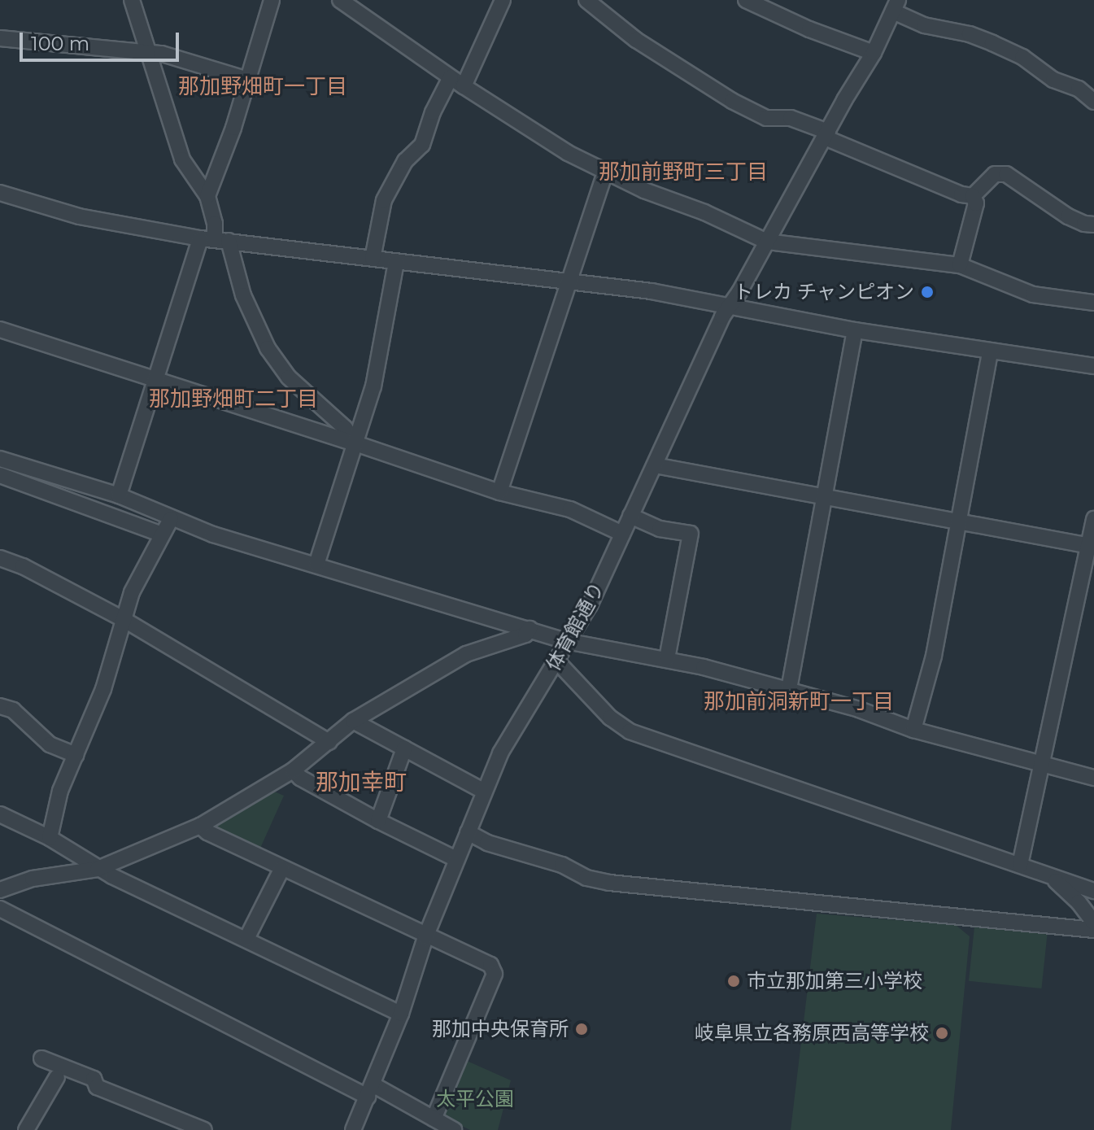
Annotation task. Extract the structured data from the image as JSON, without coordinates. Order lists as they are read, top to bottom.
{
  "streets": {
    "street": ["体育館通り"]
  },
  "districts": [
    "那加野畑町一丁目",
    "那加前野町三丁目",
    "那加野畑町二丁目",
    "那加前洞新町一丁目",
    "那加幸町"
  ],
  "parks": ["太平公園"],
  "places": [
    "トレカ チャンピオン",
    "市立那加第三小学校",
    "那加中央保育所",
    "岐阜県立各務原西高等学校"
  ],
  "scale_bar": "100 m"
}
